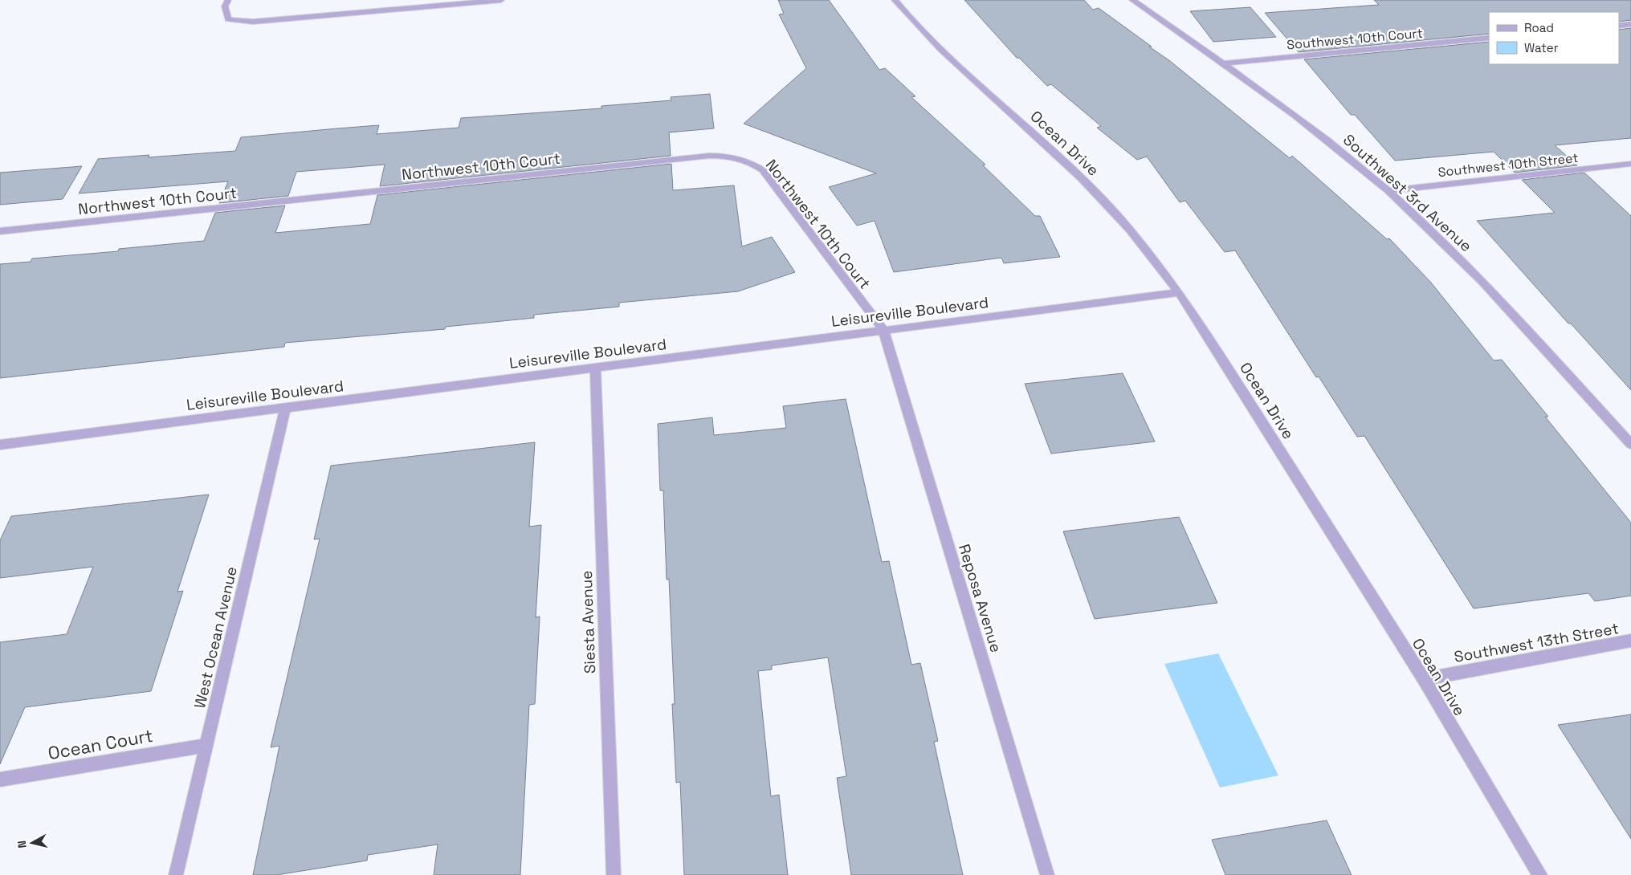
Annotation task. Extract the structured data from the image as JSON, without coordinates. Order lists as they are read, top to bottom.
{
  "streets": {
    "street": [
      "Southwest 10th Court",
      "Ocean Drive",
      "Southwest 10th Street",
      "Northwest 10th Court",
      "Southwest 3rd Avenue",
      "Leisureville Boulevard",
      "Reposa Avenue",
      "Siesta Avenue",
      "West Ocean Avenue",
      "Southwest 13th Street",
      "Ocean Court"
    ]
  },
  "crossings": [
    ["Southwest 10th Court", "Southwest 3rd Avenue"],
    ["Ocean Drive", "Leisureville Boulevard"],
    ["Ocean Drive", "Southwest 13th Street"],
    ["Southwest 10th Street", "Southwest 3rd Avenue"],
    ["Northwest 10th Court", "Leisureville Boulevard"],
    ["Northwest 10th Court", "Reposa Avenue"],
    ["Leisureville Boulevard", "Reposa Avenue"],
    ["Leisureville Boulevard", "Siesta Avenue"],
    ["Leisureville Boulevard", "West Ocean Avenue"],
    ["West Ocean Avenue", "Ocean Court"]
  ],
  "legend": ["Road", "Water"],
  "north": "left"
}
